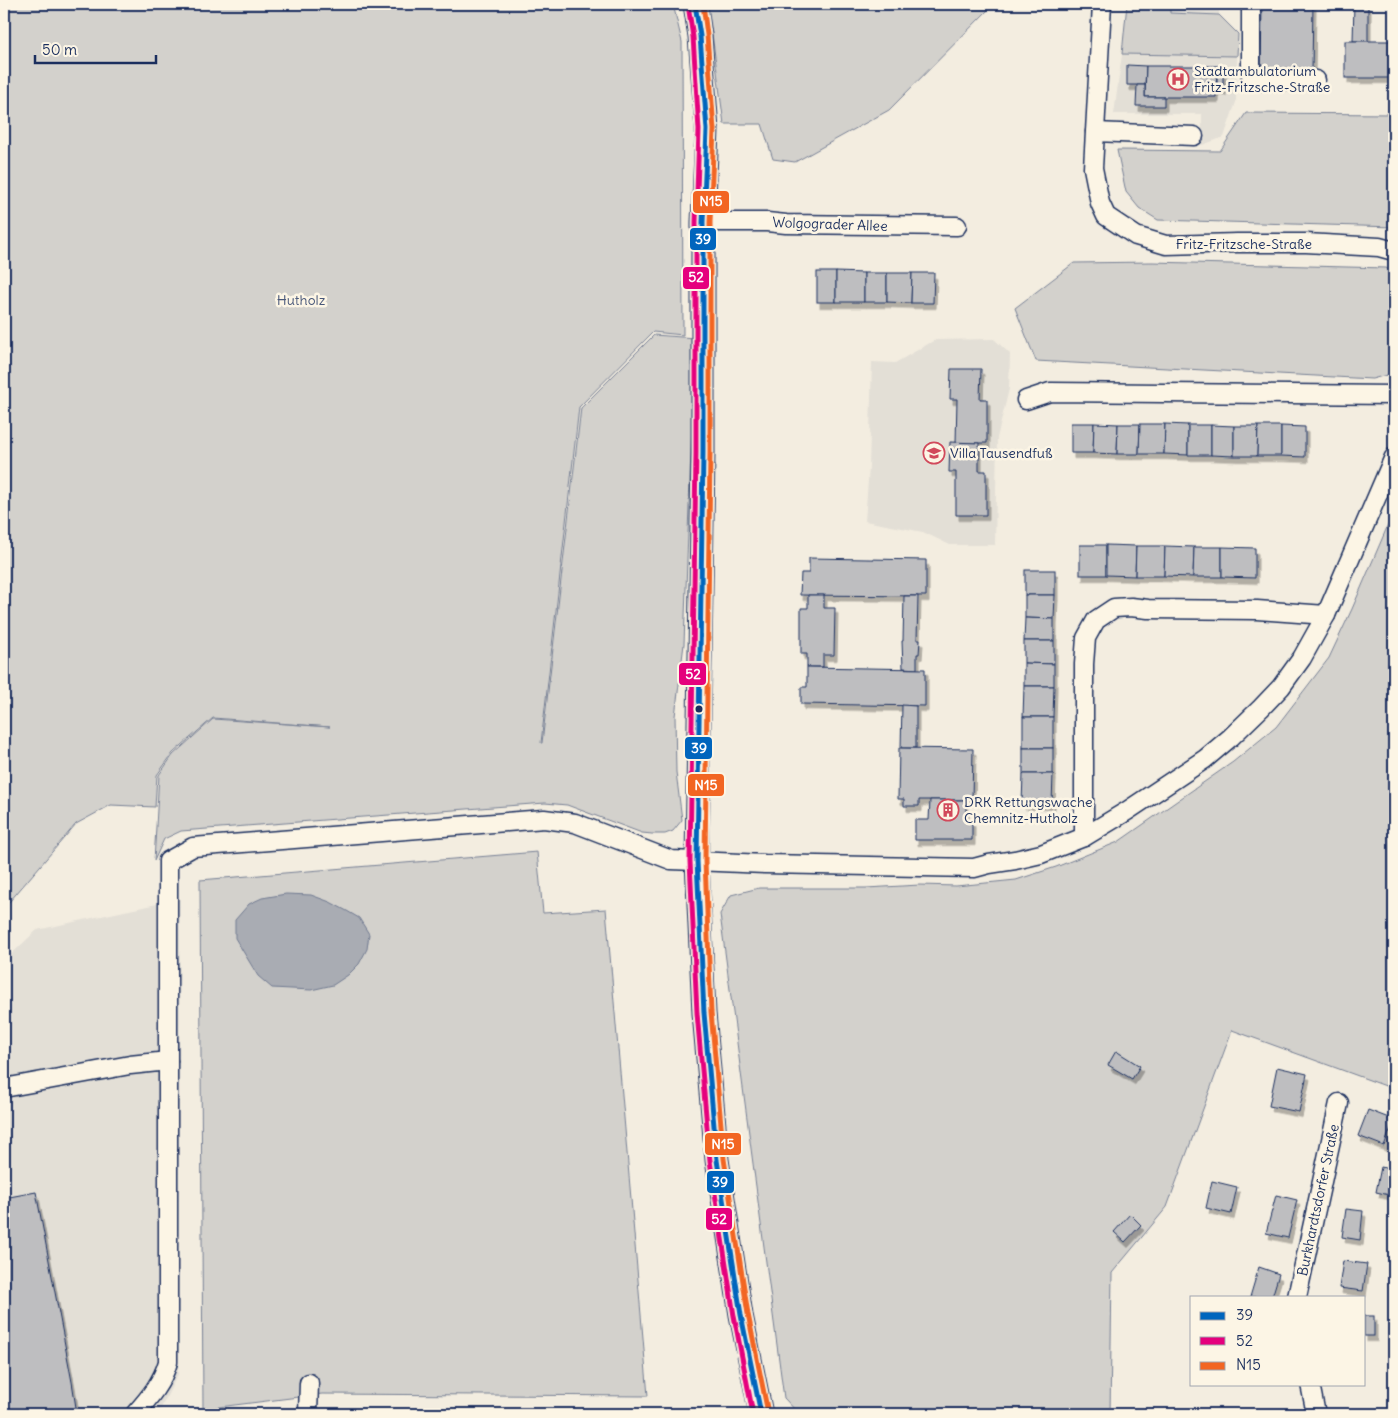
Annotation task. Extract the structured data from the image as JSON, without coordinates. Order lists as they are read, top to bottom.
{
  "streets": {
    "street": ["Wolgograder Allee", "Fritz-Fritzsche-Straße", "Burkhardtsdorfer Straße"]
  },
  "parks": ["Hutholz"],
  "places": {
    "hospital": ["Stadtambulatorium Fritz-Fritzsche-Straße"],
    "school or university": ["Villa Tausendfuß"],
    "building": ["DRK Rettungswache Chemnitz-Hutholz"]
  },
  "lines": ["transit line 39", "transit line N15", "transit line 52"],
  "legend": ["39", "52", "N15"],
  "scale_bar": "50 m"
}
